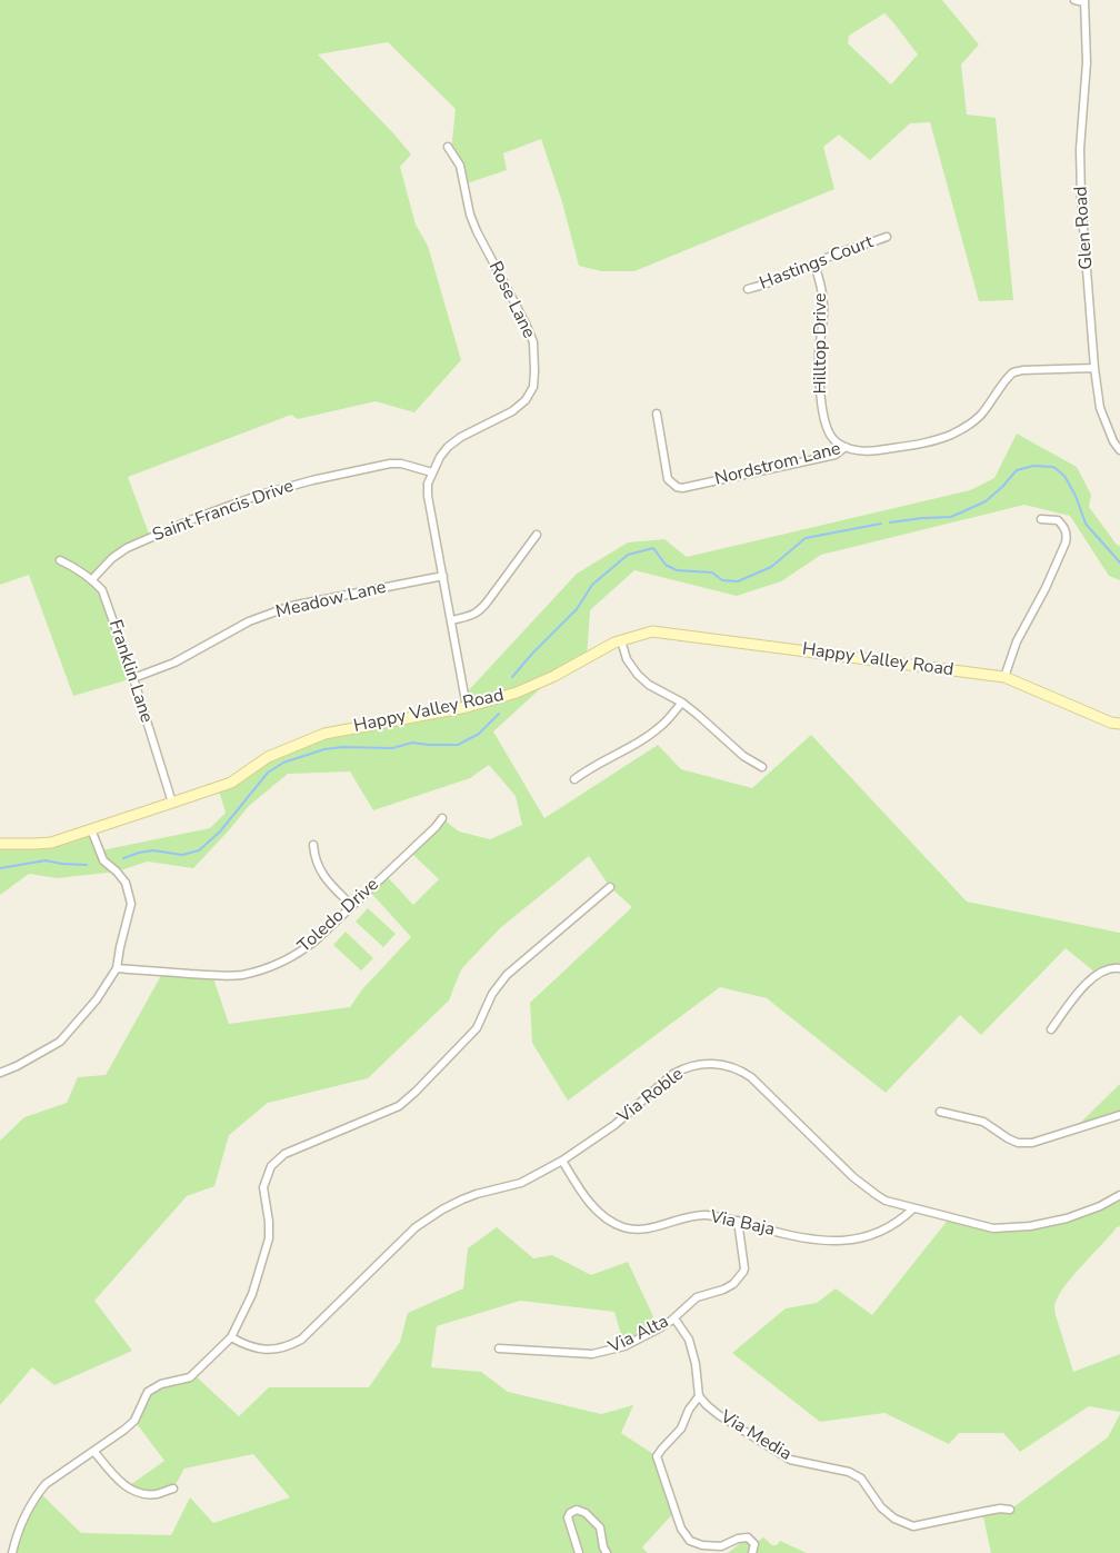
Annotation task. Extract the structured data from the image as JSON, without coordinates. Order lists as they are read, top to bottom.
{
  "streets": {
    "street": [
      "Glen Road",
      "Hastings Court",
      "Rose Lane",
      "Hilltop Drive",
      "Nordstrom Lane",
      "Saint Francis Drive",
      "Meadow Lane",
      "Happy Valley Road",
      "Franklin Lane",
      "Toledo Drive",
      "Via Roble",
      "Via Baja",
      "Via Alta",
      "Via Media"
    ]
  },
  "crossings": [
    ["Glen Road", "Nordstrom Lane"],
    ["Hastings Court", "Hilltop Drive"],
    ["Rose Lane", "Saint Francis Drive"],
    ["Rose Lane", "Meadow Lane"],
    ["Rose Lane", "Happy Valley Road"],
    ["Hilltop Drive", "Nordstrom Lane"],
    ["Saint Francis Drive", "Franklin Lane"],
    ["Meadow Lane", "Franklin Lane"],
    ["Happy Valley Road", "Franklin Lane"],
    ["Via Roble", "Via Baja"],
    ["Via Baja", "Via Alta"]
  ]
}
